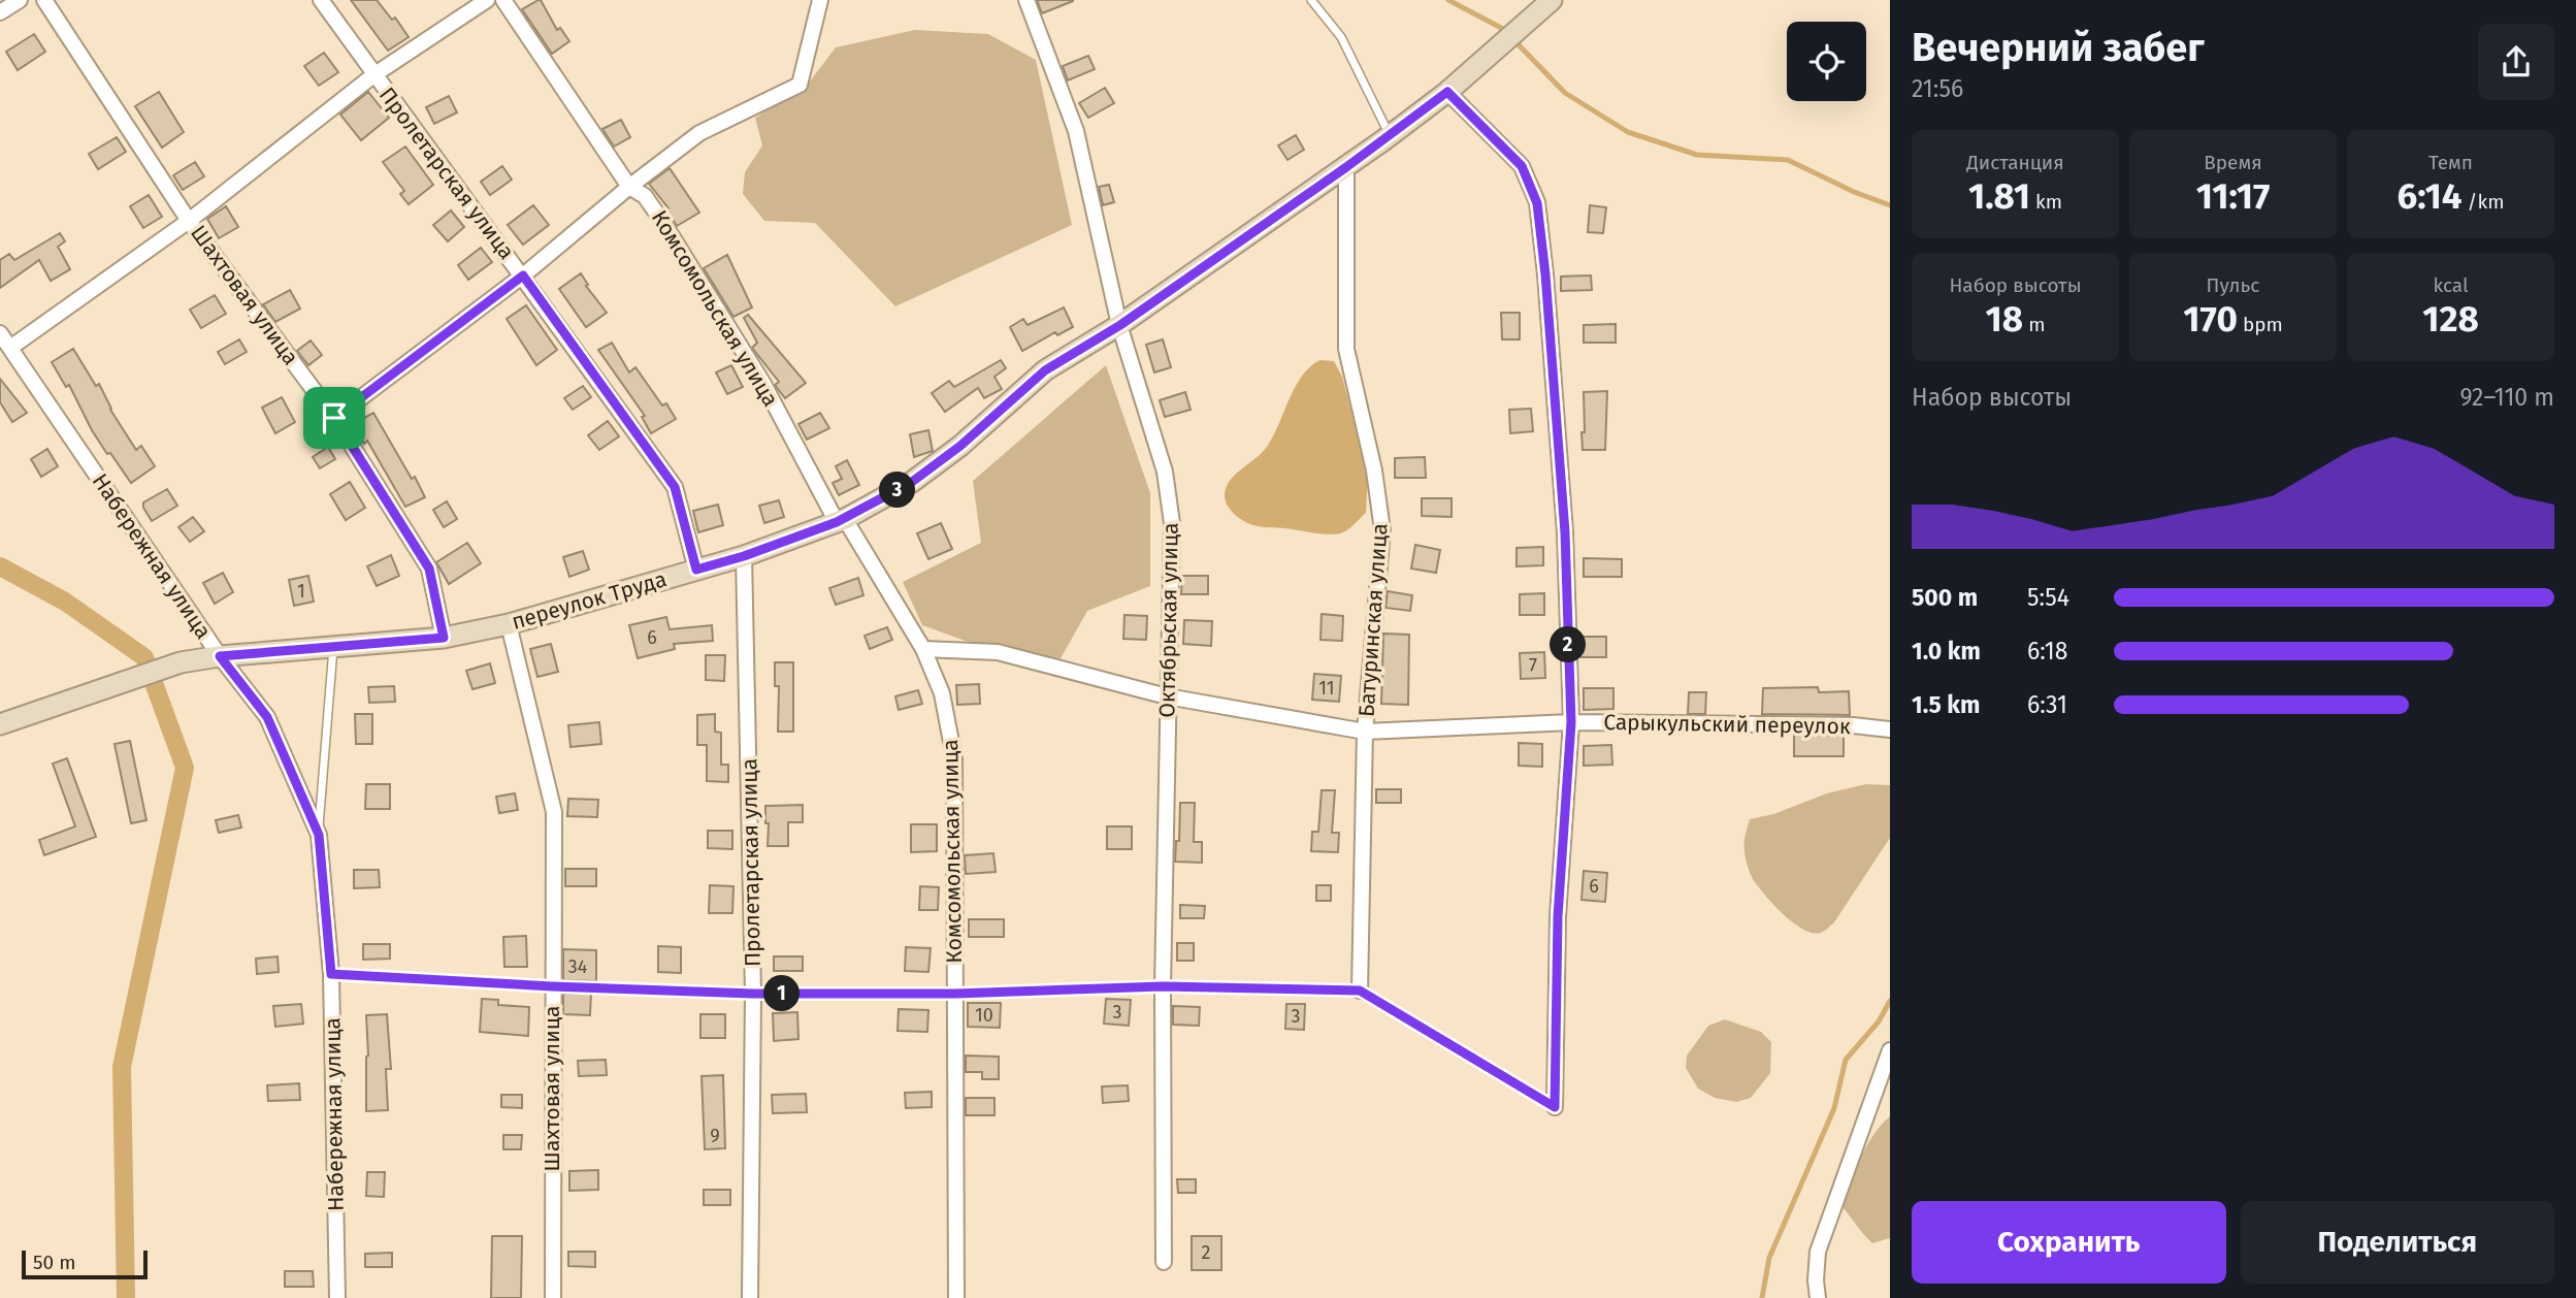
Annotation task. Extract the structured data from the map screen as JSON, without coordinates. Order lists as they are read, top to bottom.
{
  "streets": {
    "street": [
      "Пролетарская улица",
      "Шахтовая улица",
      "Комсомольская улица",
      "Набережная улица",
      "переулок Труда",
      "Октябрьская улица",
      "Батуринская улица",
      "Сарыкульский переулок"
    ]
  },
  "crossings": [
    ["Пролетарская улица", "переулок Труда"],
    ["Шахтовая улица", "переулок Труда"],
    ["Комсомольская улица", "переулок Труда"],
    ["Комсомольская улица", "Сарыкульский переулок"],
    ["Набережная улица", "переулок Труда"],
    ["переулок Труда", "Октябрьская улица"],
    ["переулок Труда", "Батуринская улица"],
    ["Октябрьская улица", "Сарыкульский переулок"],
    ["Батуринская улица", "Сарыкульский переулок"]
  ],
  "house_numbers": [
    "1",
    "6",
    "7",
    "11",
    "6",
    "34",
    "3",
    "10",
    "3",
    "9",
    "2"
  ],
  "scale_bar": "50 m",
  "page": {
    "heading": ["Вечерний забег", "21:56"],
    "stats": [
      ["Дистанция", "1.81 km"],
      ["Время", "11:17"],
      ["Темп", "6:14 /km"],
      ["Набор высоты", "18 m"],
      ["Пульс", "170 bpm"],
      ["kcal", "128"]
    ],
    "chart": ["Набор высоты", "92–110 m"],
    "pins": ["3", "2", "1"],
    "list": [
      {
        "name": "500 m",
        "note": "5:54"
      },
      {
        "name": "1.0 km",
        "note": "6:18"
      },
      {
        "name": "1.5 km",
        "note": "6:31"
      }
    ],
    "buttons": ["Сохранить", "Поделиться"],
    "scale": "50 m"
  }
}
